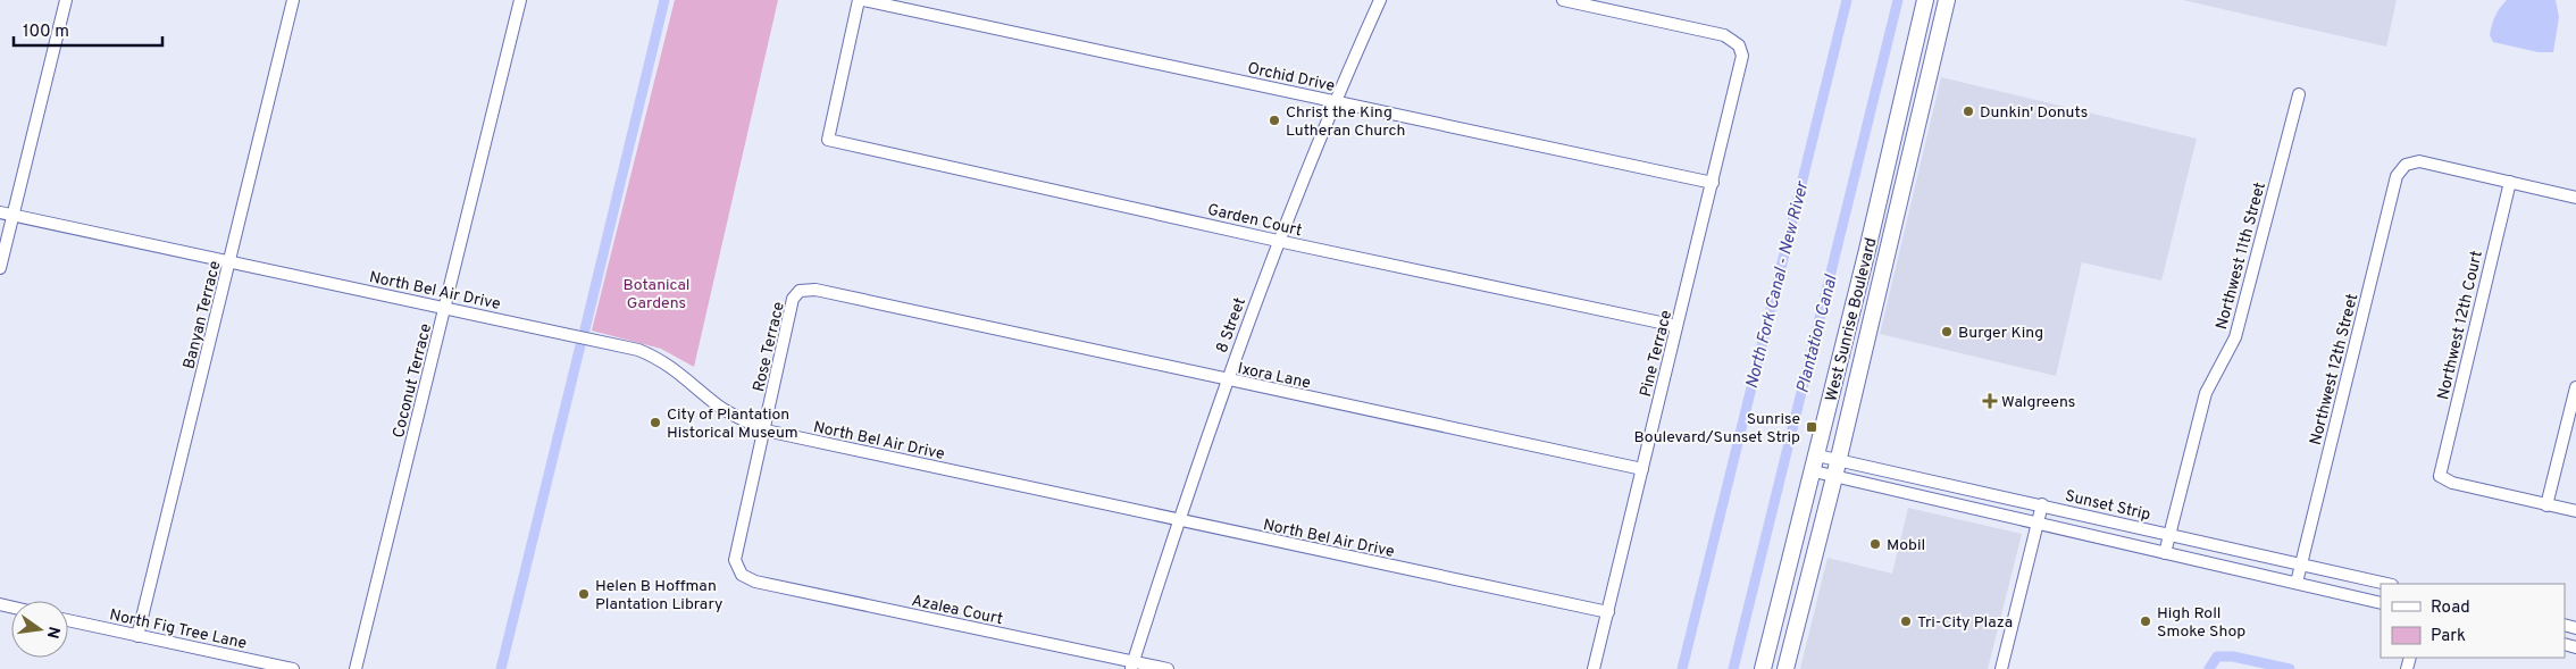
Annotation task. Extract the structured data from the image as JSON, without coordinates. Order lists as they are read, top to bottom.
{
  "streets": {
    "highway": ["West Sunrise Boulevard"],
    "street": [
      "Orchid Drive",
      "Garden Court",
      "Northwest 11th Street",
      "North Bel Air Drive",
      "Banyan Terrace",
      "8 Street",
      "Northwest 12th Court",
      "Rose Terrace",
      "Pine Terrace",
      "Northwest 12th Street",
      "Ixora Lane",
      "Coconut Terrace",
      "Sunset Strip",
      "Azalea Court",
      "North Fig Tree Lane"
    ]
  },
  "crossings": [
    ["Orchid Drive", "8 Street"],
    ["Orchid Drive", "Pine Terrace"],
    ["Garden Court", "8 Street"],
    ["Garden Court", "Pine Terrace"],
    ["Northwest 11th Street", "Sunset Strip"],
    ["North Bel Air Drive", "Banyan Terrace"],
    ["North Bel Air Drive", "8 Street"],
    ["North Bel Air Drive", "Rose Terrace"],
    ["North Bel Air Drive", "Pine Terrace"],
    ["North Bel Air Drive", "Coconut Terrace"],
    ["Banyan Terrace", "North Fig Tree Lane"],
    ["West Sunrise Boulevard", "Sunset Strip"],
    ["8 Street", "Ixora Lane"],
    ["8 Street", "Azalea Court"],
    ["Northwest 12th Court", "Northwest 12th Street"],
    ["Rose Terrace", "Ixora Lane"],
    ["Rose Terrace", "Azalea Court"],
    ["Pine Terrace", "Ixora Lane"],
    ["Northwest 12th Street", "Sunset Strip"]
  ],
  "water": ["North Fork Canal - New River", "Plantation Canal"],
  "parks": ["Botanical Gardens"],
  "places": {
    "other": [
      "Dunkin' Donuts",
      "Christ the King Lutheran Church",
      "Burger King",
      "City of Plantation Historical Museum",
      "Mobil",
      "Helen B Hoffman Plantation Library",
      "Tri-City Plaza",
      "High Roll Smoke Shop"
    ],
    "health": ["Walgreens"],
    "transit": ["Sunrise Boulevard/Sunset Strip"]
  },
  "legend": ["Road", "Park"],
  "scale_bar": "100 m",
  "north": "right"
}
